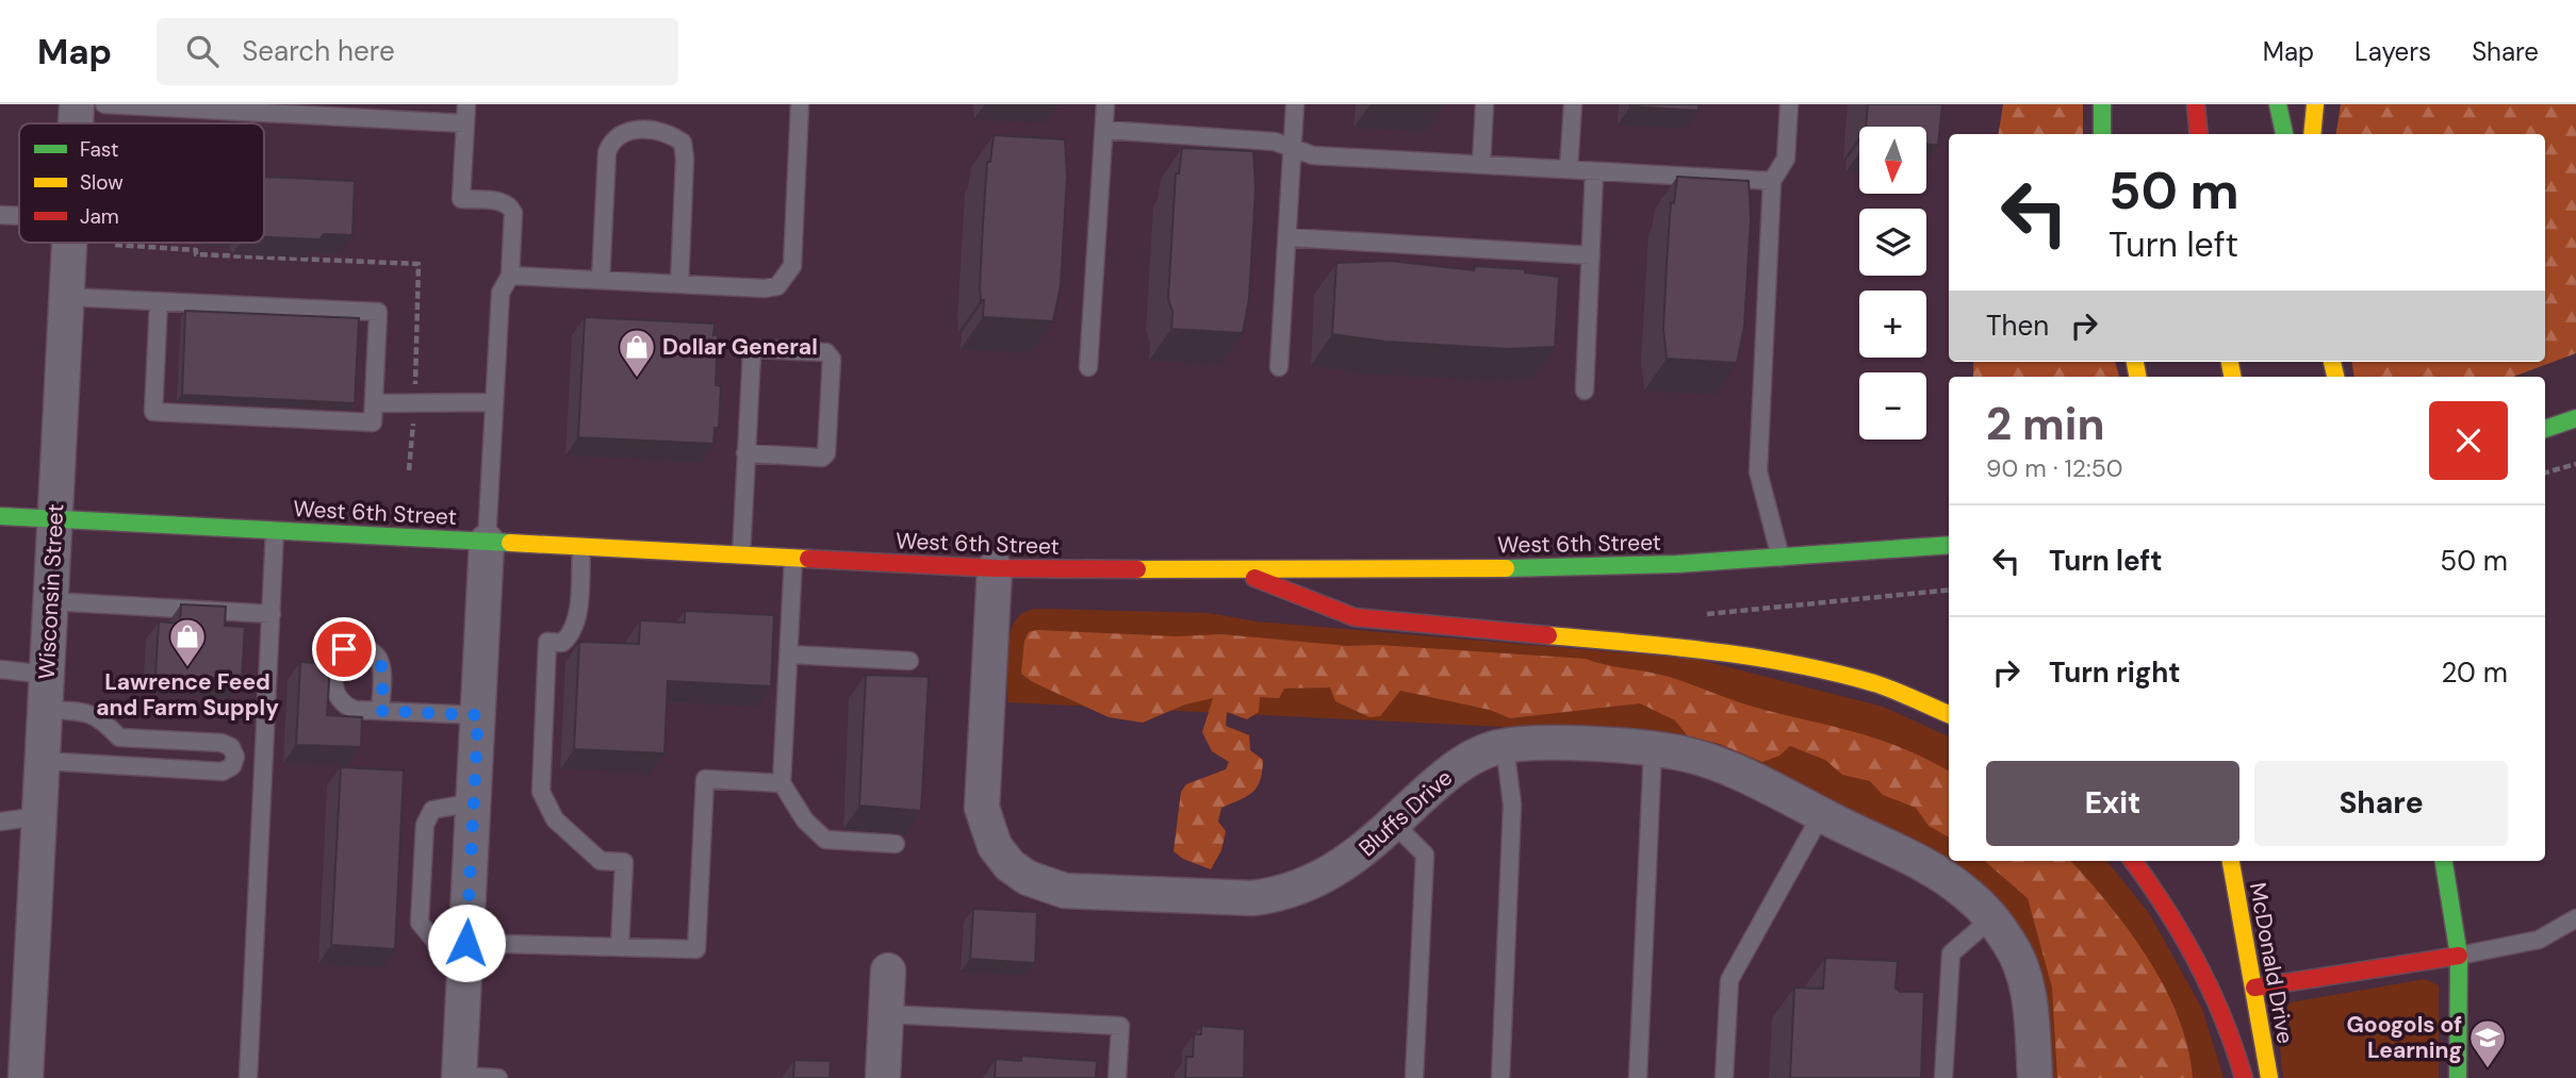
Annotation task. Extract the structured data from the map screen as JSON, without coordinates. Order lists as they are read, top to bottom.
{
  "streets": {
    "main road": ["West 6th Street", "McDonald Drive"],
    "street": ["Wisconsin Street", "Bluffs Drive"]
  },
  "crossings": [
    ["West 6th Street", "Wisconsin Street"],
    ["West 6th Street", "Bluffs Drive"]
  ],
  "places": {
    "shop": ["Dollar General", "Lawrence Feed and Farm Supply"],
    "school or university": ["Googols of Learning"]
  },
  "legend": ["Fast", "Slow", "Jam"],
  "north": "bottom",
  "page": {
    "header": "Map",
    "search": "Search here",
    "nav": ["Map", "Layers", "Share"],
    "map_buttons": ["+", "−"],
    "turn": ["50 m", "Turn left"],
    "then": "Then",
    "heading": ["2 min", "90 m · 12:50"],
    "list": [
      {
        "name": "Turn left",
        "value": "50 m"
      },
      {
        "name": "Turn right",
        "value": "20 m"
      }
    ],
    "buttons": ["Exit", "Share"]
  }
}
